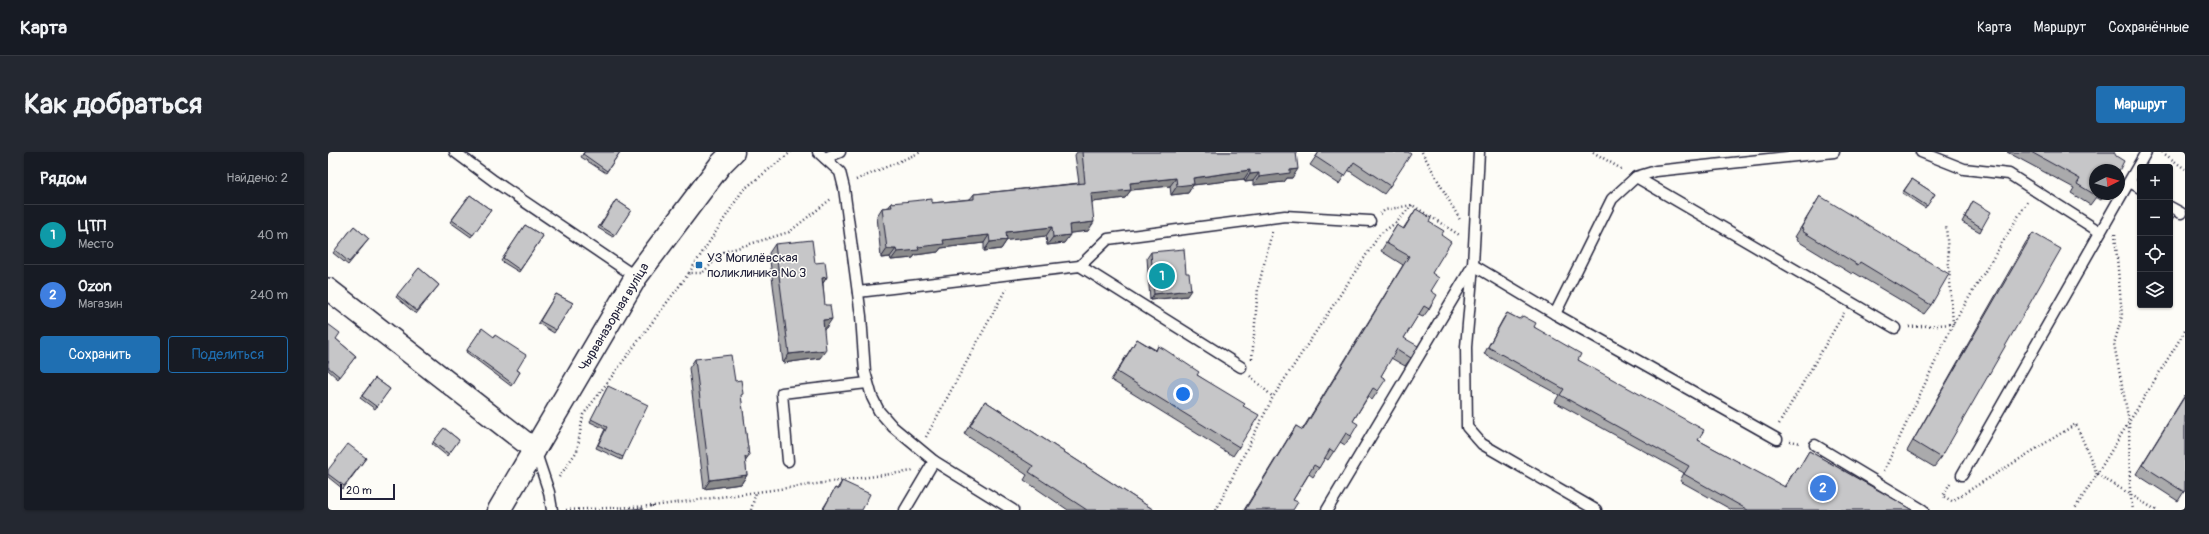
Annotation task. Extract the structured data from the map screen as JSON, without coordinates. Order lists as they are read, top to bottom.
{
  "streets": {
    "street": ["Чырваназорная вуліца"]
  },
  "places": {
    "transit": ["УЗ Могилёвская поликлиника № 3"]
  },
  "scale_bar": "20 m",
  "north": "right",
  "page": {
    "header": "Карта",
    "nav": ["Карта", "Маршрут", "Сохранённые"],
    "buttons": [
      "Маршрут",
      ["Сохранить", "Поделиться"]
    ],
    "title": "Как добраться",
    "heading": ["Рядом", "Найдено: 2"],
    "map_buttons": ["+", "−"],
    "list": [
      {
        "mark": "1",
        "name": "ЦТП",
        "note": "Место",
        "value": "40 m"
      },
      {
        "mark": "2",
        "name": "Ozon",
        "note": "Магазин",
        "value": "240 m"
      }
    ],
    "pins": ["1", "2"],
    "scale": "20 m"
  }
}
